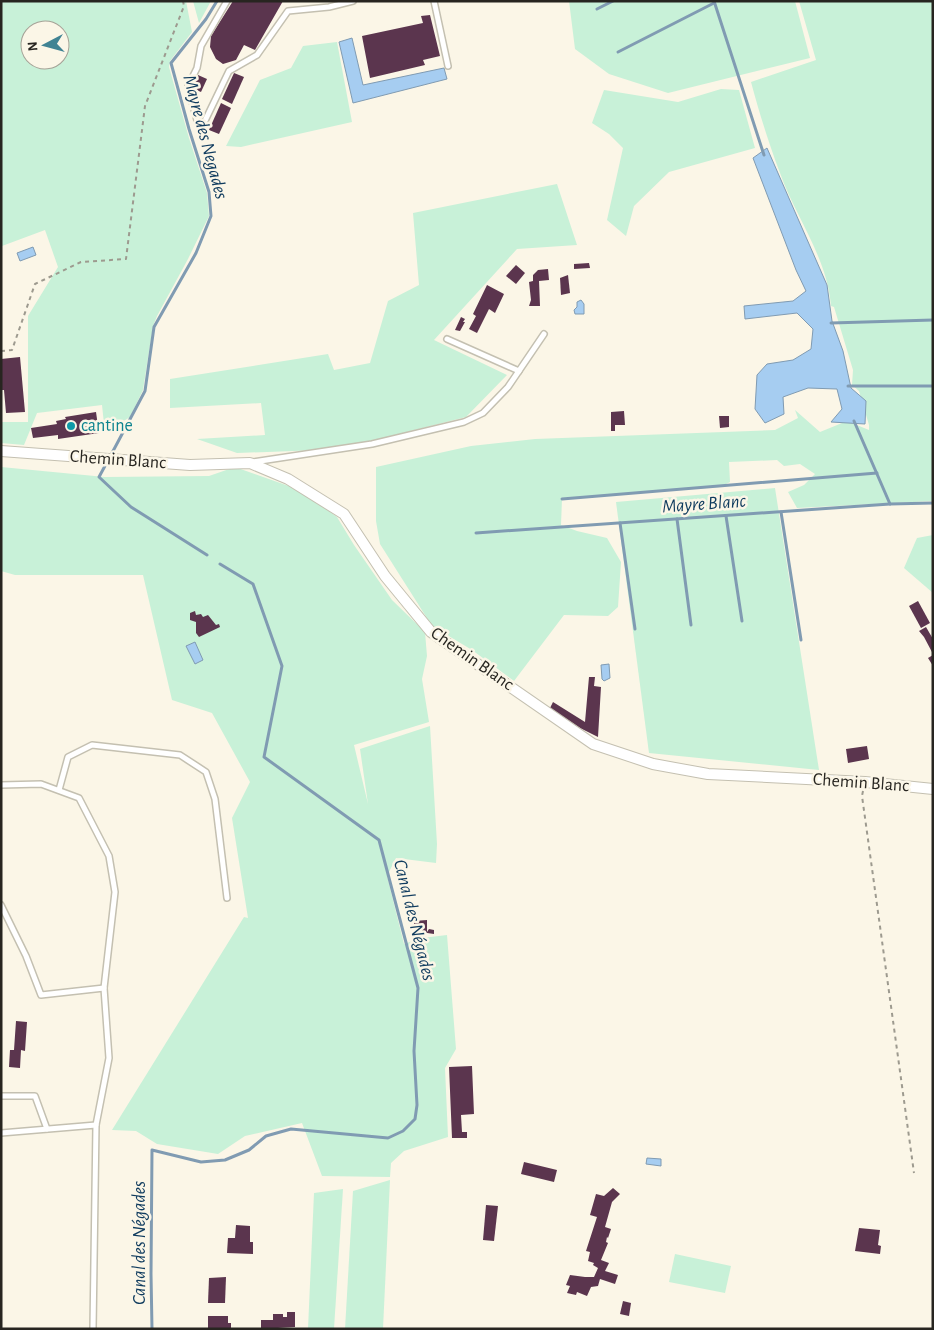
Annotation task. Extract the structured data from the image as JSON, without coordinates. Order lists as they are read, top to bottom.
{
  "streets": {
    "street": ["Chemin Blanc"]
  },
  "water": ["Mayre des Negades", "Mayre Blanc", "Canal des Négades"],
  "places": ["cantine"],
  "north": "left"
}
